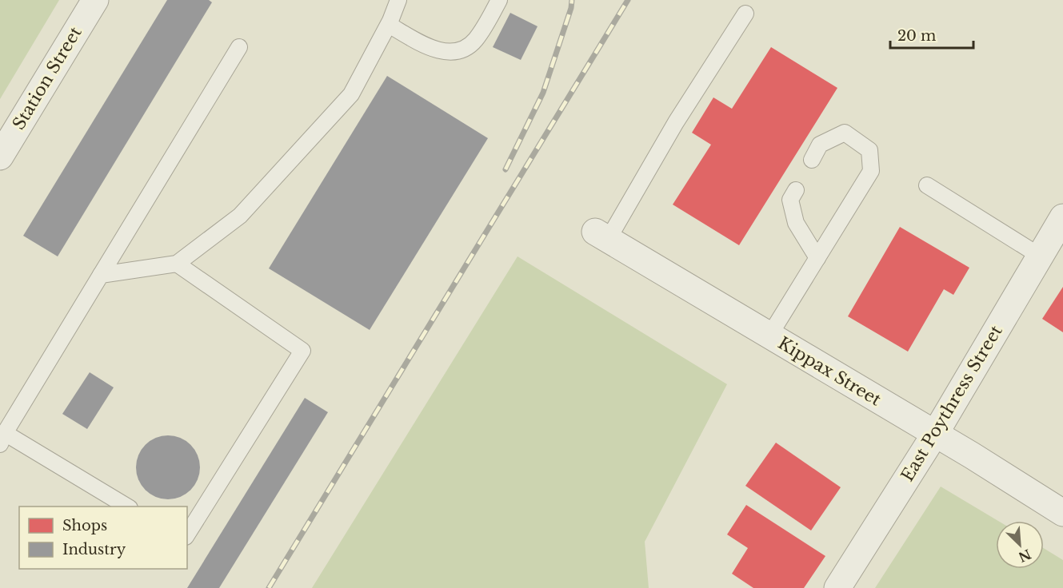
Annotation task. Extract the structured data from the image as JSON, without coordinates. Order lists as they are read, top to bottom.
{
  "streets": {
    "street": ["Station Street", "Kippax Street", "East Poythress Street"]
  },
  "crossings": [
    ["Kippax Street", "East Poythress Street"]
  ],
  "legend": ["Shops", "Industry"],
  "scale_bar": "20 m",
  "north": "bottom right"
}
